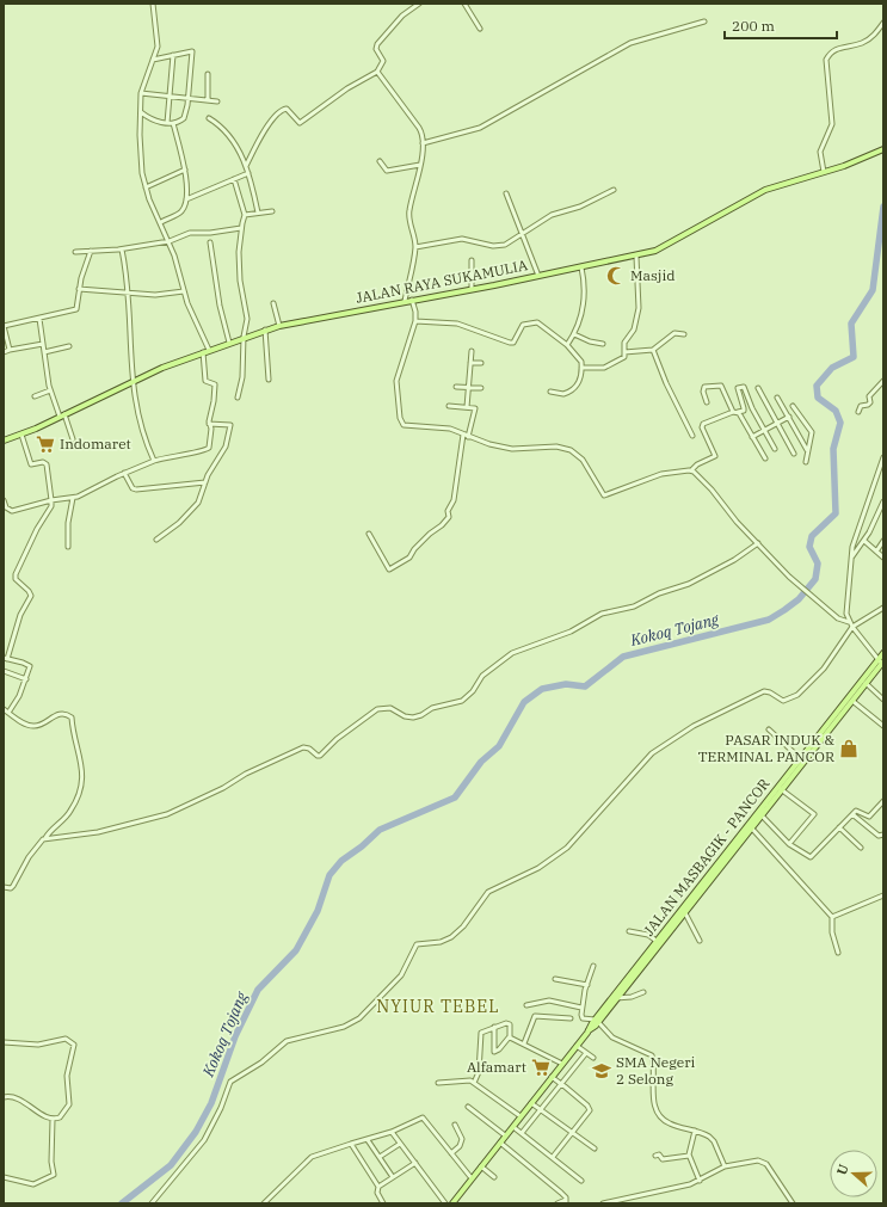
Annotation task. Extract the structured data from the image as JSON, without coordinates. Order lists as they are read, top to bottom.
{
  "streets": {
    "main road": ["JALAN RAYA SUKAMULIA", "JALAN MASBAGIK - PANCOR"]
  },
  "districts": ["NYIUR TEBEL"],
  "water": ["Kokoq Tojang"],
  "places": {
    "mosque": ["Masjid"],
    "supermarket": ["Indomaret", "Alfamart"],
    "shop": ["PASAR INDUK & TERMINAL PANCOR"],
    "school or university": ["SMA Negeri 2 Selong"]
  },
  "scale_bar": "200 m",
  "north": "left"
}
